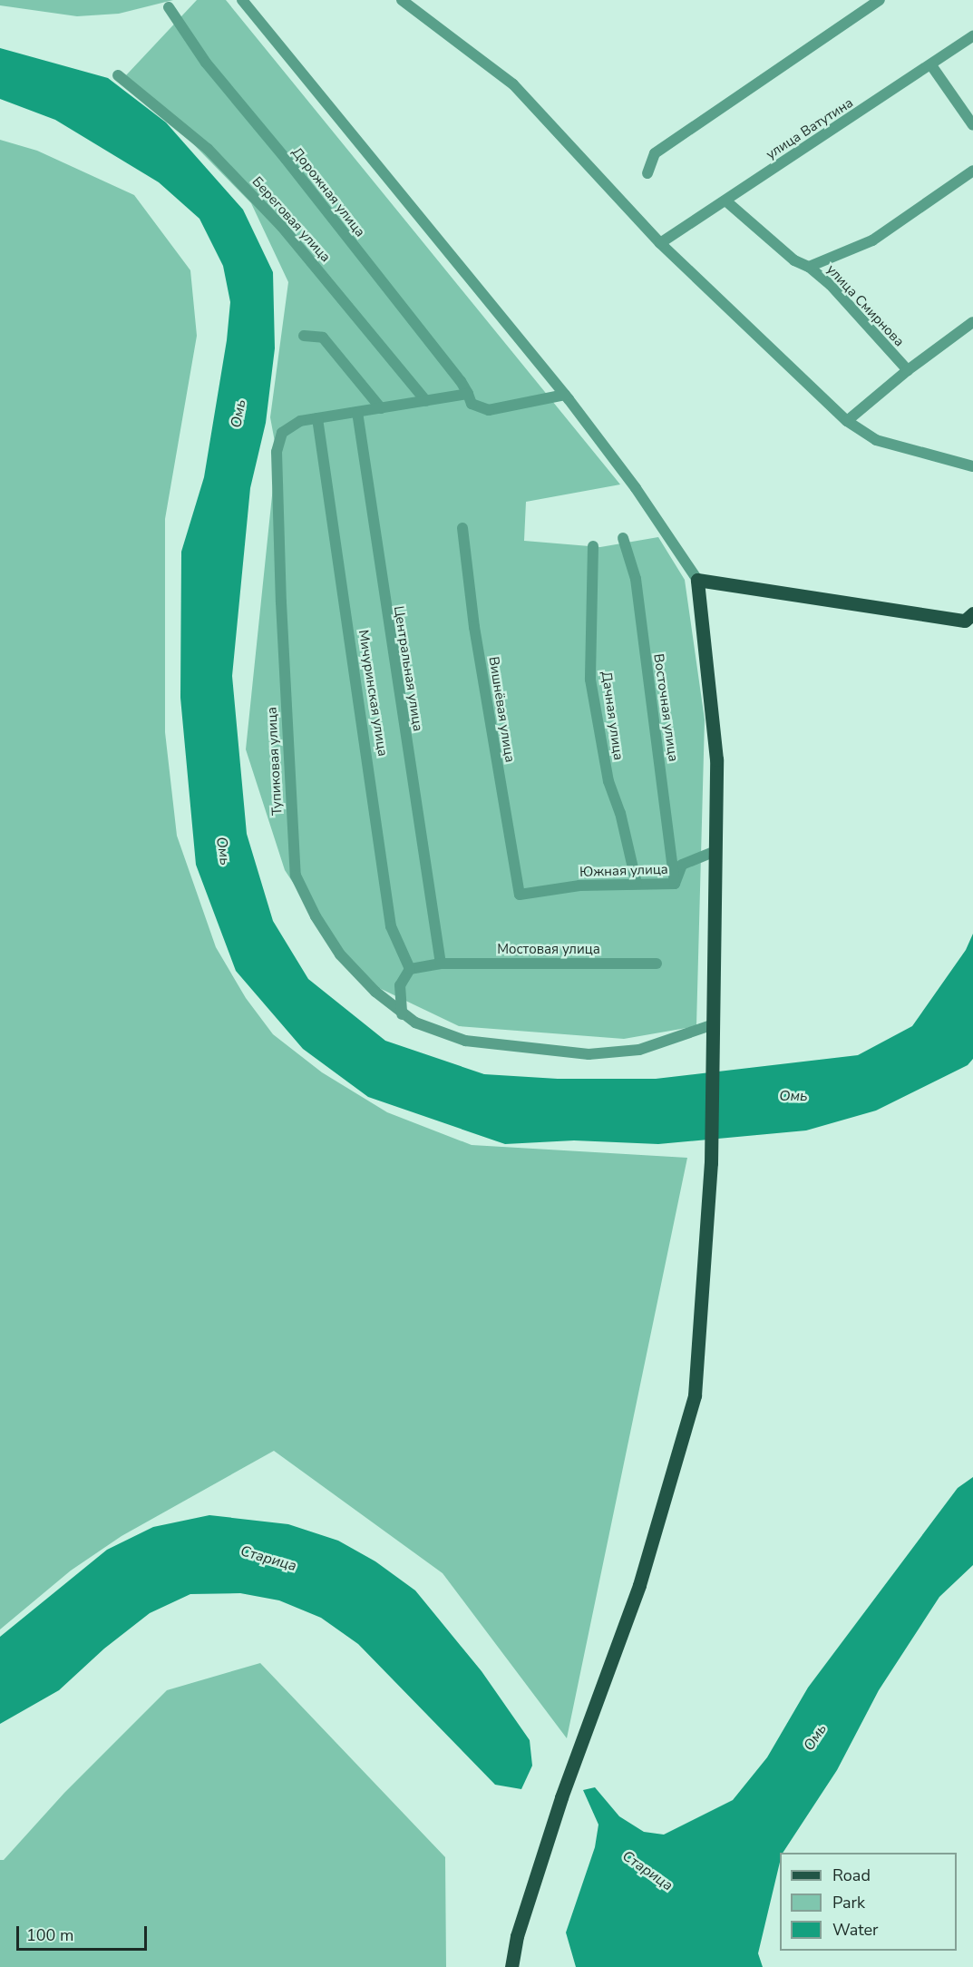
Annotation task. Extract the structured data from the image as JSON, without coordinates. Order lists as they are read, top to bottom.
{
  "streets": {
    "street": [
      "улица Ватутина",
      "Дорожная улица",
      "Береговая улица",
      "улица Смирнова",
      "Центральная улица",
      "Мичуринская улица",
      "Восточная улица",
      "Вишнёвая улица",
      "Дачная улица",
      "Тупиковая улица",
      "Южная улица",
      "Мостовая улица"
    ]
  },
  "crossings": [
    ["улица Ватутина", "улица Смирнова"],
    ["Центральная улица", "Мостовая улица"],
    ["Мичуринская улица", "Тупиковая улица"],
    ["Мичуринская улица", "Мостовая улица"],
    ["Восточная улица", "Южная улица"],
    ["Вишнёвая улица", "Южная улица"],
    ["Дачная улица", "Южная улица"]
  ],
  "water": ["Омь", "Старица"],
  "legend": ["Road", "Park", "Water"],
  "scale_bar": "100 m"
}
